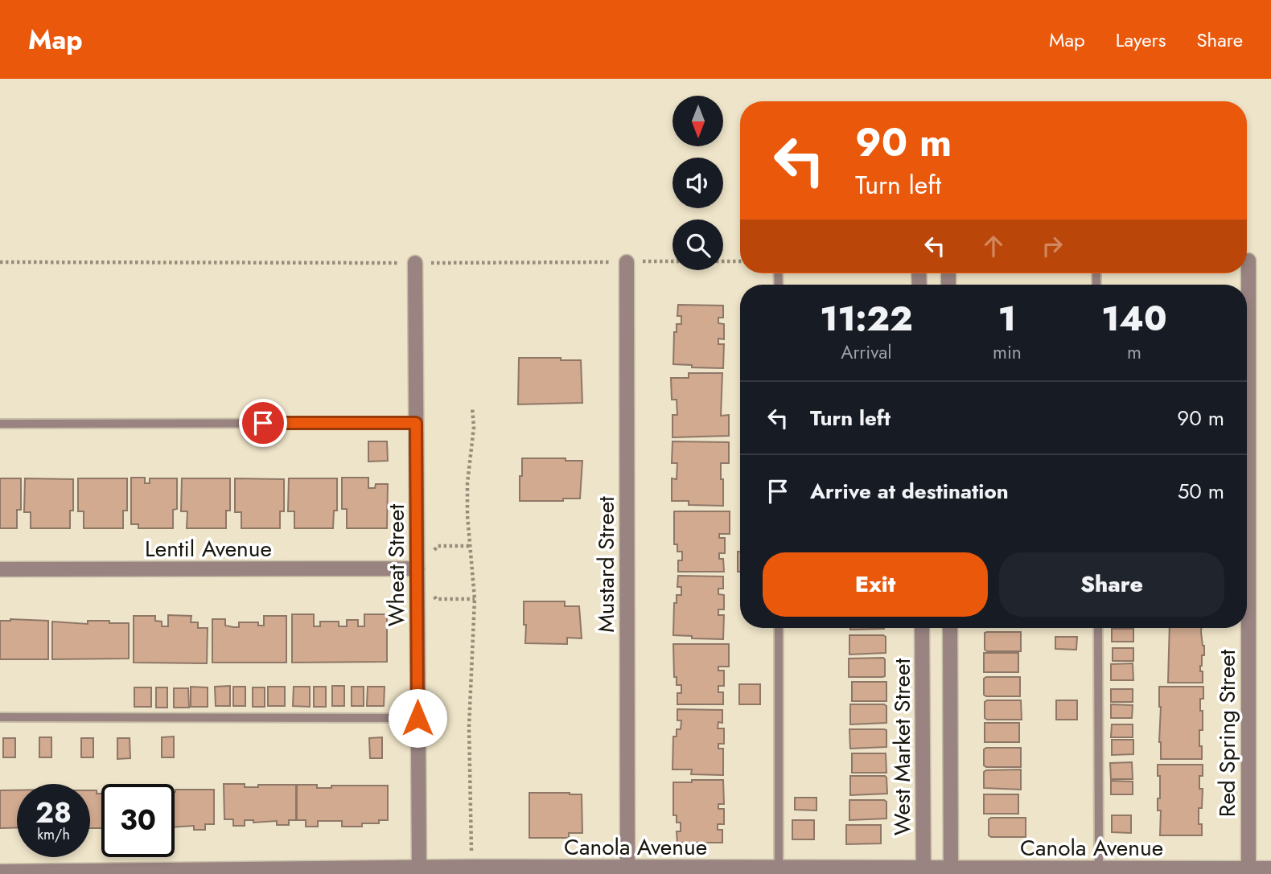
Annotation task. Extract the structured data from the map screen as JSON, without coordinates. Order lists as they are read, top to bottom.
{
  "streets": {
    "street": [
      "Lentil Avenue",
      "Mustard Street",
      "Wheat Street",
      "Red Spring Street",
      "West Market Street",
      "Canola Avenue"
    ]
  },
  "crossings": [
    ["Lentil Avenue", "Wheat Street"],
    ["Mustard Street", "Canola Avenue"],
    ["Wheat Street", "Canola Avenue"],
    ["Red Spring Street", "Canola Avenue"],
    ["West Market Street", "Canola Avenue"]
  ],
  "north": "bottom",
  "page": {
    "header": "Map",
    "nav": ["Map", "Layers", "Share"],
    "turn": ["90 m", "Turn left"],
    "eta": [
      "11:22",
      "Arrival",
      "1",
      "min",
      "140",
      "m"
    ],
    "list": [
      {
        "name": "Turn left",
        "value": "90 m"
      },
      {
        "name": "Arrive at destination",
        "value": "50 m"
      }
    ],
    "buttons": ["Exit", "Share"],
    "speed": "28 km/h",
    "limit": "30"
  }
}
